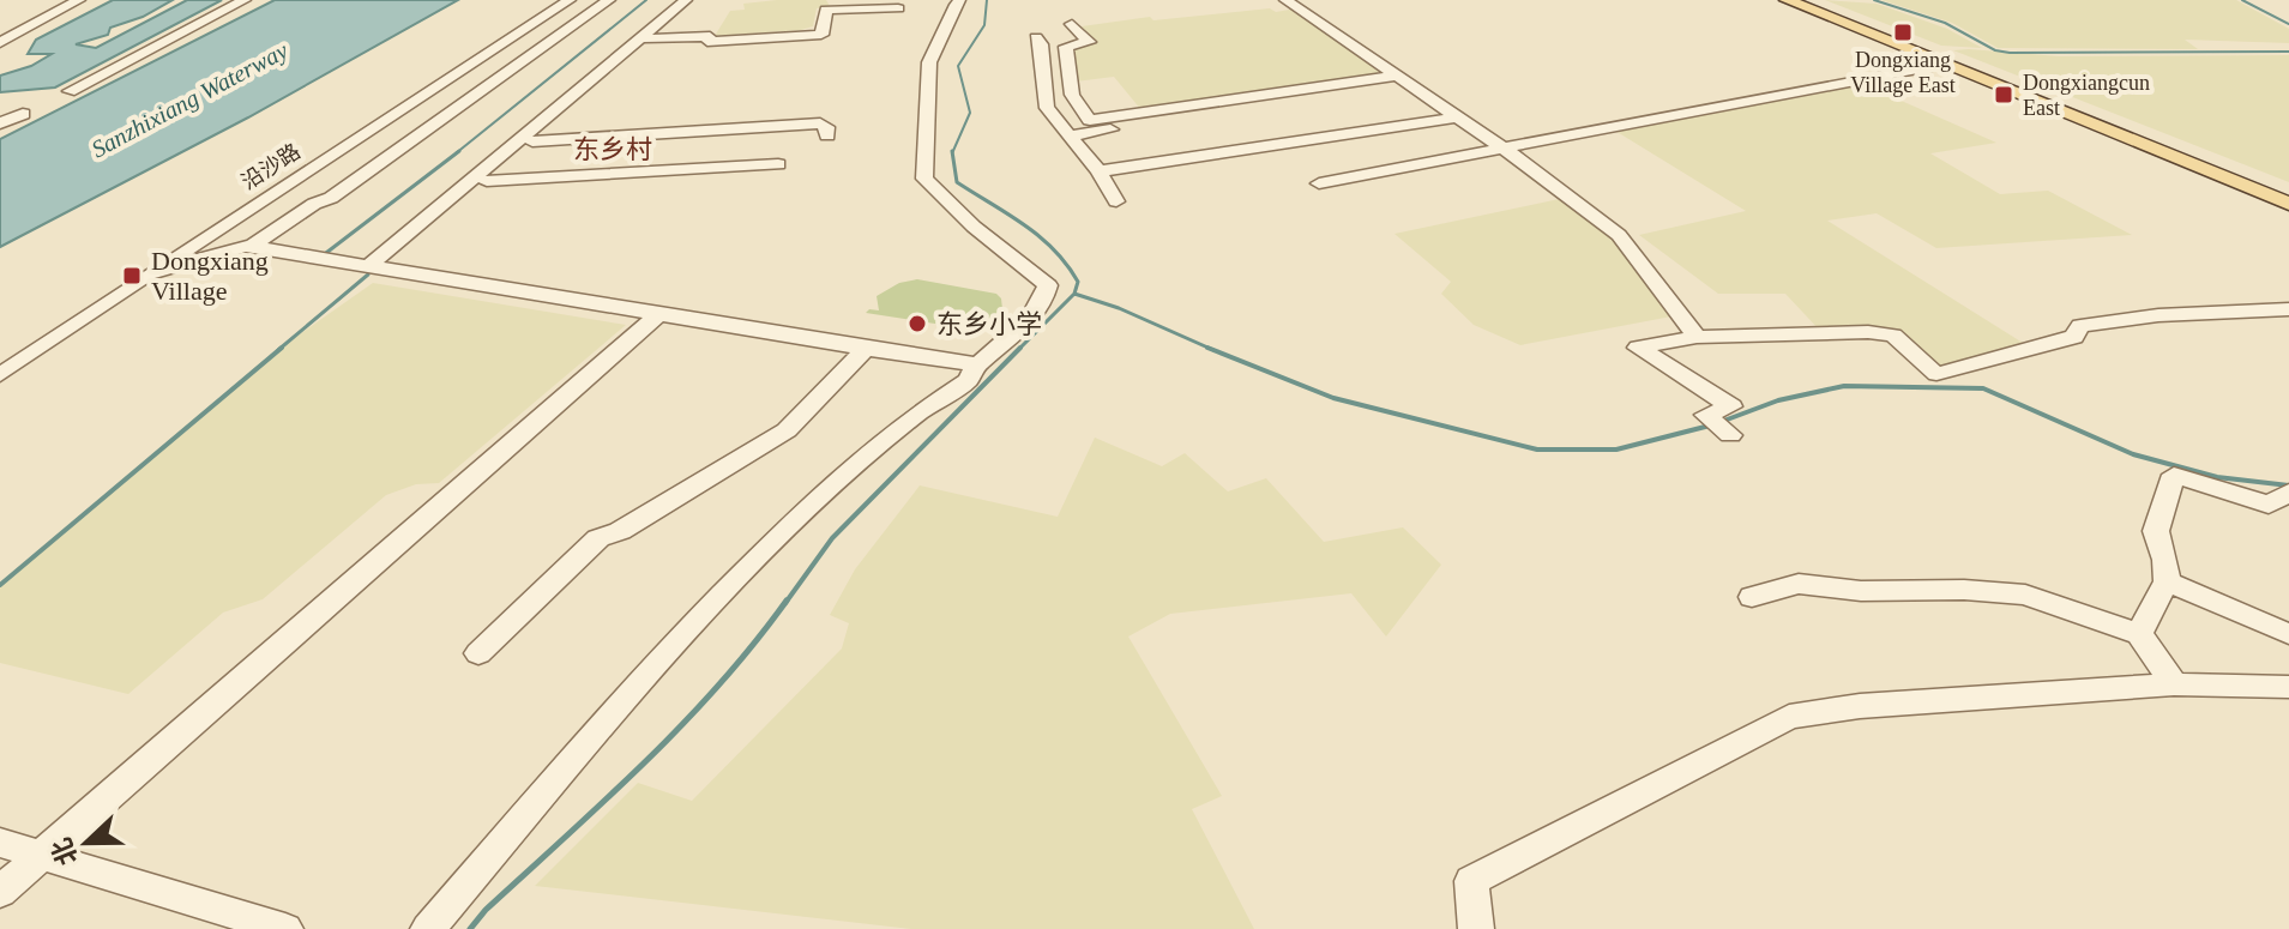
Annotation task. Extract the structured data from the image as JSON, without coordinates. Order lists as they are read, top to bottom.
{
  "streets": {
    "street": ["沿沙路"]
  },
  "districts": ["东乡村"],
  "water": ["Sanzhixiang Waterway"],
  "places": {
    "transit": ["Dongxiang Village East", "Dongxiangcun East", "Dongxiang Village"],
    "other": ["东乡小学"]
  },
  "north": "left"
}
